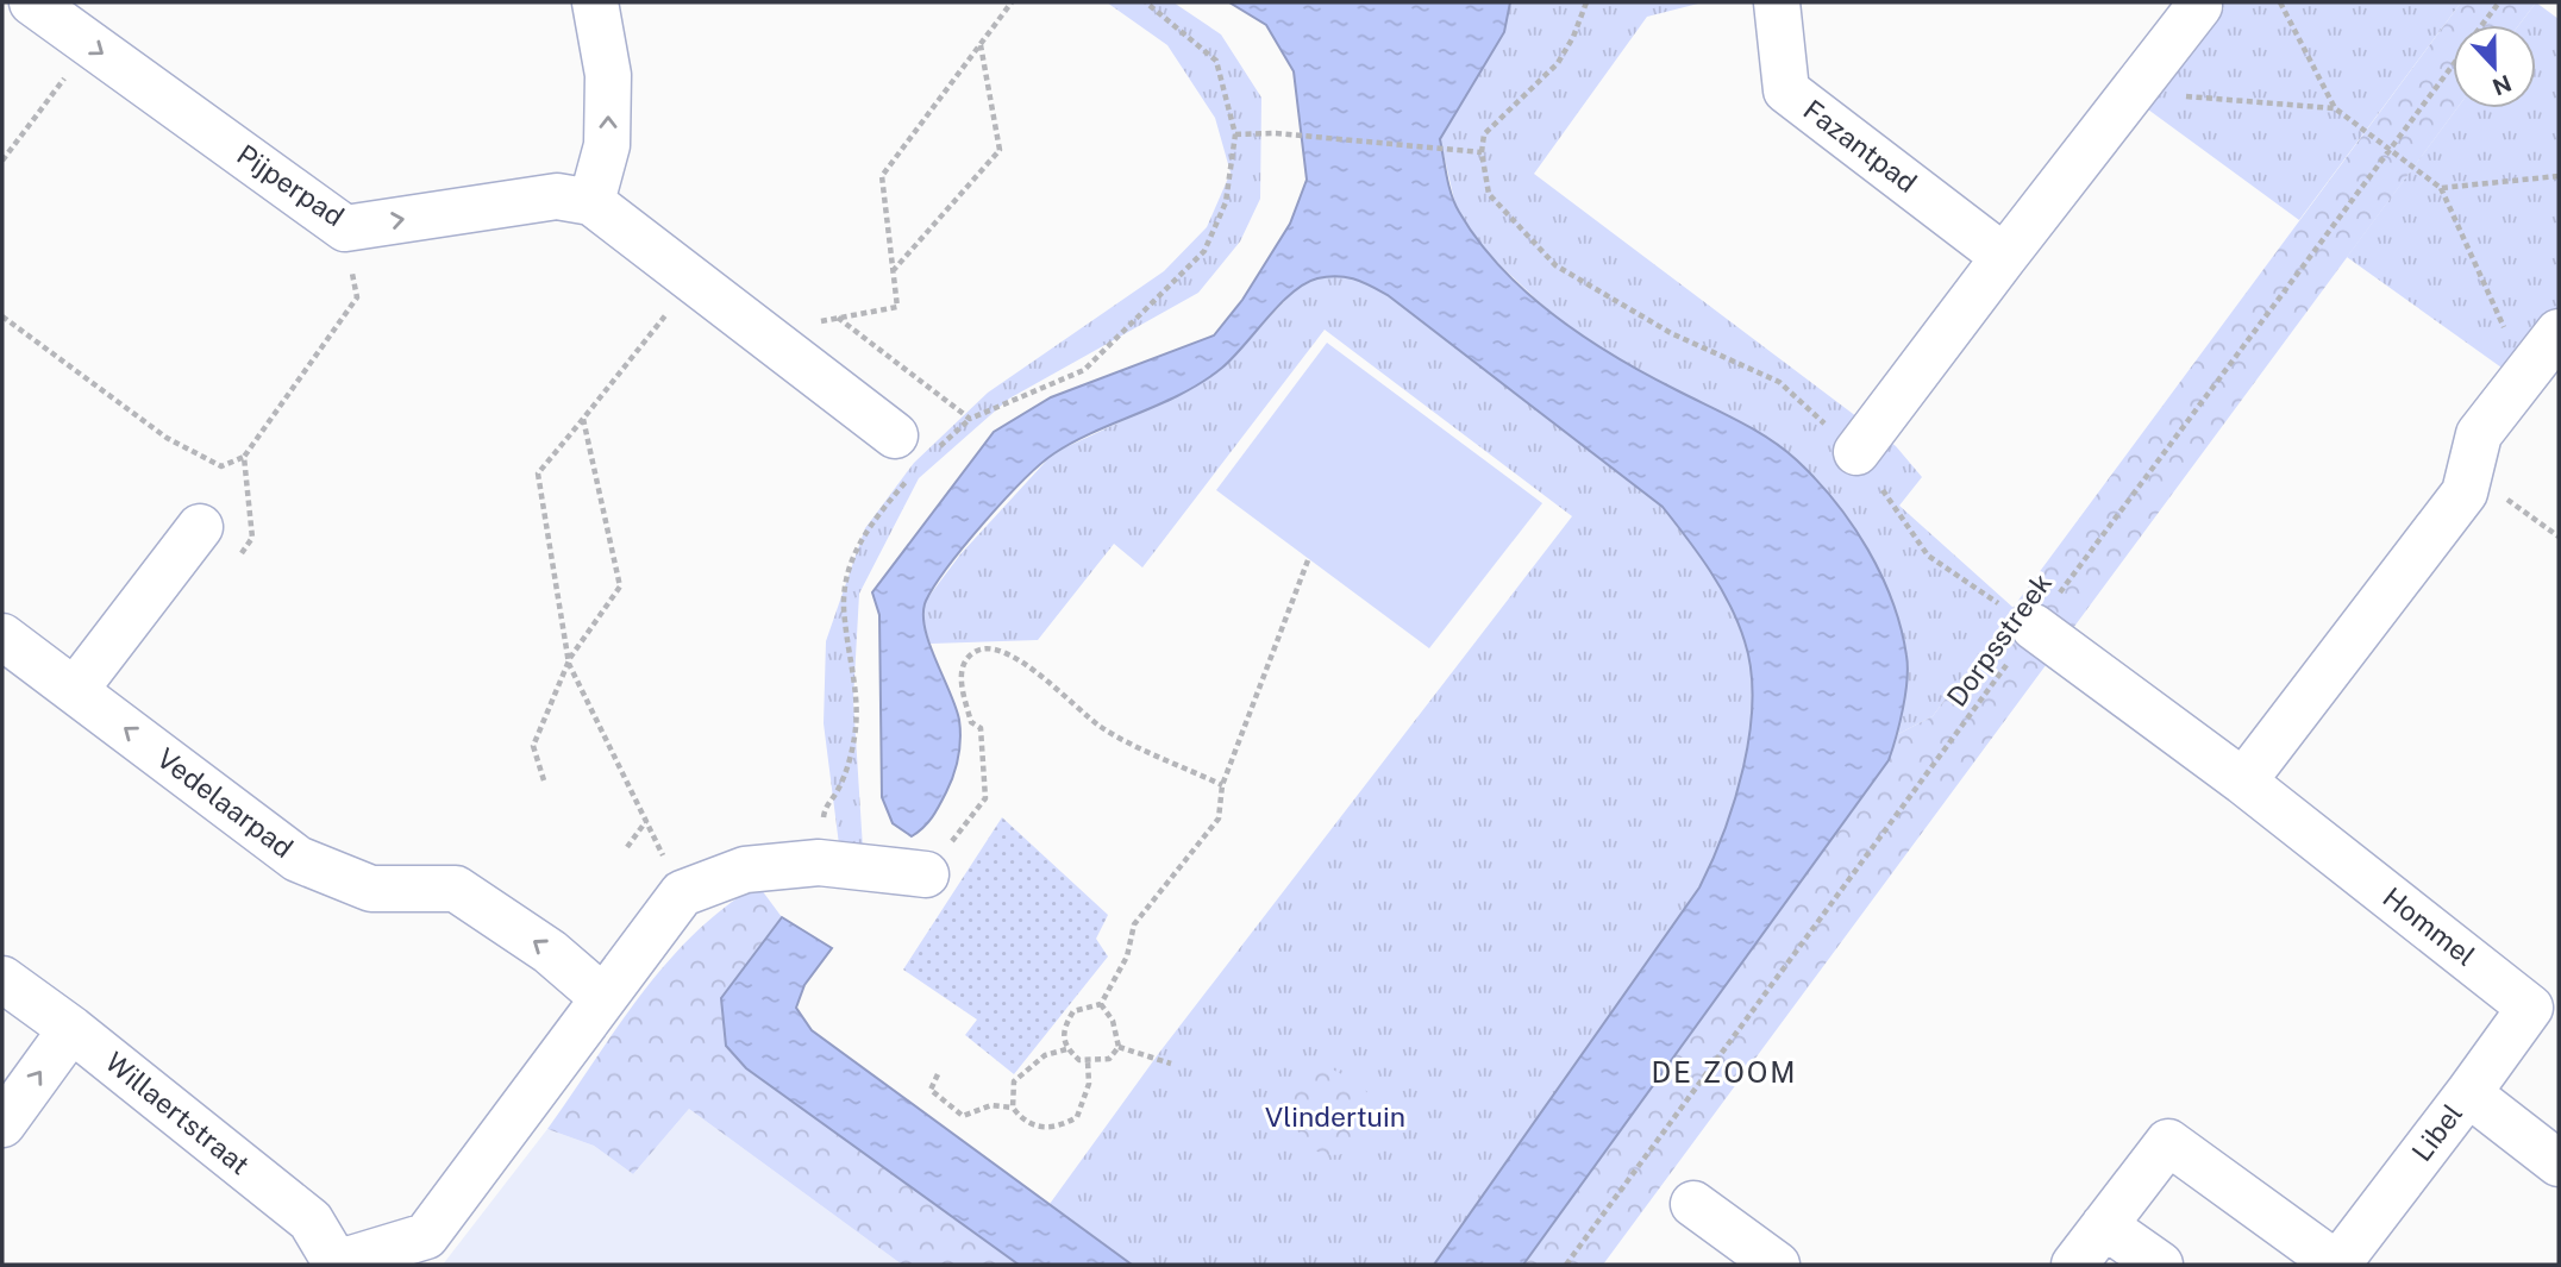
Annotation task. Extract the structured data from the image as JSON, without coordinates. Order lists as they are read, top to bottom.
{
  "streets": {
    "street": [
      "Fazantpad",
      "Pijperpad",
      "Vedelaarpad",
      "Hommel",
      "Willaertstraat",
      "Libel"
    ],
    "path": ["Dorpsstreek"]
  },
  "crossings": [
    ["Dorpsstreek", "Hommel"],
    ["Hommel", "Libel"]
  ],
  "one_way": ["Pijperpad", "Vedelaarpad"],
  "districts": ["DE ZOOM"],
  "parks": ["Vlindertuin"],
  "north": "bottom"
}
